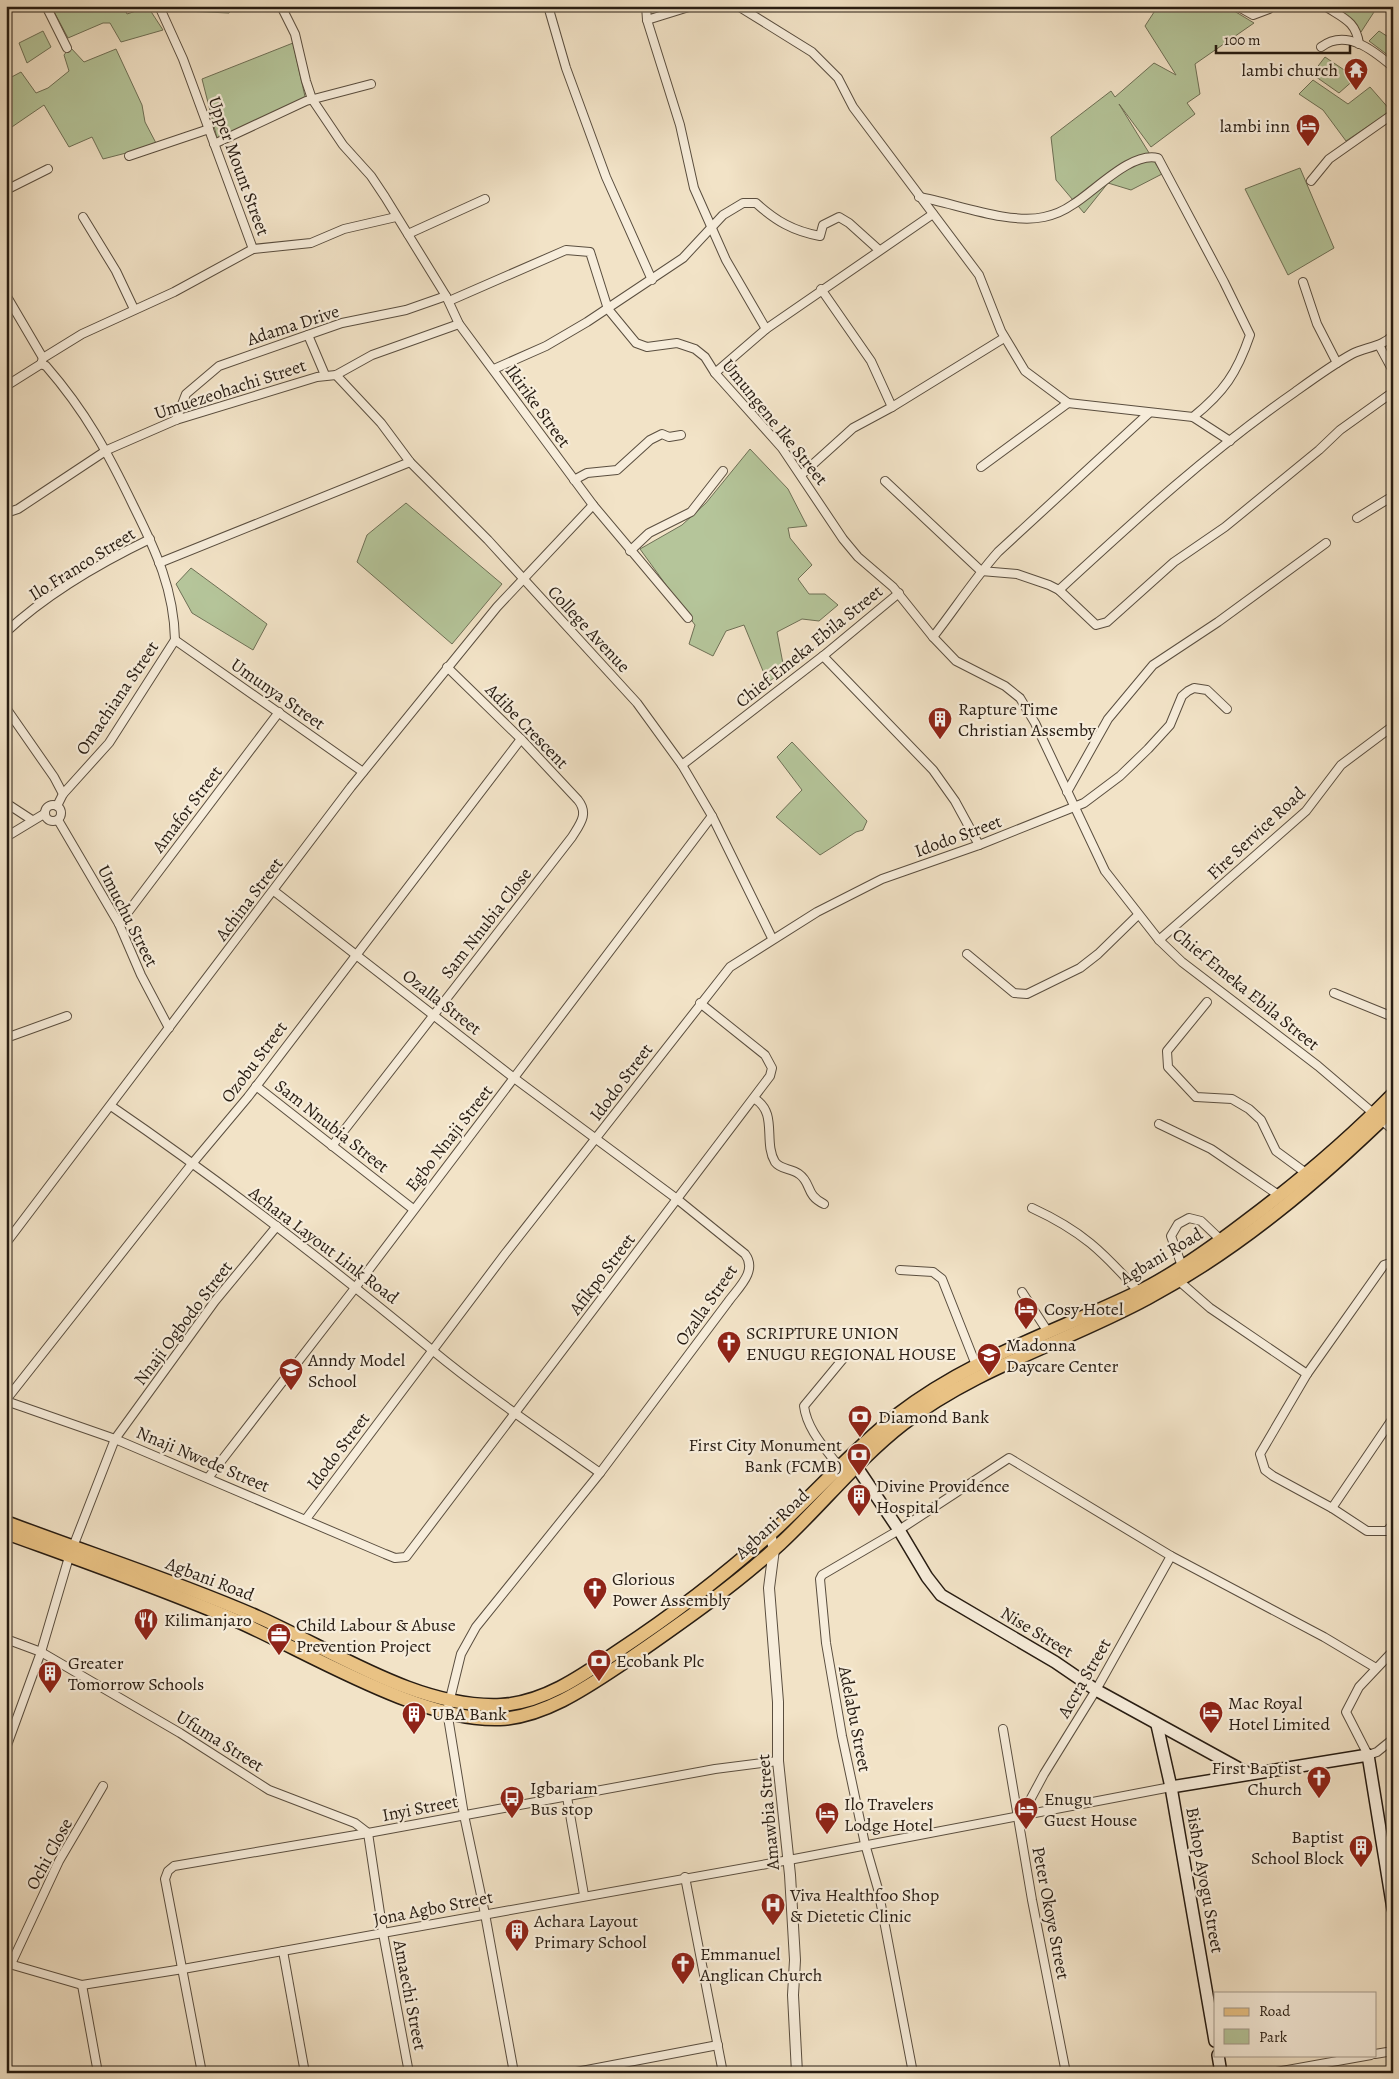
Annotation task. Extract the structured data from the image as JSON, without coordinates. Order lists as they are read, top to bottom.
{
  "streets": {
    "main road": ["Agbani Road", "Nise Street", "Bishop Ayogu Street"],
    "street": [
      "Upper Mount Street",
      "Adama Drive",
      "Umuezeohachi Street",
      "Ikirike Street",
      "Umungene Ike Street",
      "Ilo Franco Street",
      "College Avenue",
      "Chief Emeka Ebila Street",
      "Umunya Street",
      "Omachiana Street",
      "Adibe Crescent",
      "Amafor Street",
      "Fire Service Road",
      "Idodo Street",
      "Achina Street",
      "Umuchu Street",
      "Sam Nnubia Close",
      "Ozalla Street",
      "Ozobu Street",
      "Sam Nnubia Street",
      "Egbo Nnaji Street",
      "Achara Layout Link Road",
      "Afikpo Street",
      "Nnaji Ogbodo Street",
      "Nnaji Nwede Street",
      "Accra Street",
      "Adelabu Street",
      "Ufuma Street",
      "Inyi Street",
      "Amawbia Street",
      "Ochi Close",
      "Jona Agbo Street",
      "Peter Okoye Street",
      "Amaechi Street"
    ]
  },
  "crossings": [
    ["Adama Drive", "Umuezeohachi Street"],
    ["Adama Drive", "Ikirike Street"],
    ["Adama Drive", "Umungene Ike Street"],
    ["Umuezeohachi Street", "College Avenue"],
    ["Ikirike Street", "Achina Street"],
    ["Umungene Ike Street", "Chief Emeka Ebila Street"],
    ["College Avenue", "Chief Emeka Ebila Street"],
    ["College Avenue", "Idodo Street"],
    ["College Avenue", "Achina Street"],
    ["College Avenue", "Egbo Nnaji Street"],
    ["Chief Emeka Ebila Street", "Fire Service Road"],
    ["Chief Emeka Ebila Street", "Idodo Street"],
    ["Chief Emeka Ebila Street", "Agbani Road"],
    ["Umunya Street", "Omachiana Street"],
    ["Umunya Street", "Amafor Street"],
    ["Umunya Street", "Achina Street"],
    ["Omachiana Street", "Umuchu Street"],
    ["Adibe Crescent", "Achina Street"],
    ["Adibe Crescent", "Sam Nnubia Close"],
    ["Adibe Crescent", "Ozobu Street"],
    ["Amafor Street", "Umuchu Street"],
    ["Idodo Street", "Ozalla Street"],
    ["Idodo Street", "Achara Layout Link Road"],
    ["Idodo Street", "Afikpo Street"],
    ["Idodo Street", "Nnaji Nwede Street"],
    ["Achina Street", "Umuchu Street"],
    ["Achina Street", "Ozalla Street"],
    ["Achina Street", "Achara Layout Link Road"],
    ["Sam Nnubia Close", "Ozalla Street"],
    ["Sam Nnubia Close", "Sam Nnubia Street"],
    ["Ozalla Street", "Ozobu Street"],
    ["Ozalla Street", "Egbo Nnaji Street"],
    ["Ozalla Street", "Achara Layout Link Road"],
    ["Ozalla Street", "Agbani Road"],
    ["Ozalla Street", "Afikpo Street"],
    ["Ozobu Street", "Sam Nnubia Street"],
    ["Ozobu Street", "Achara Layout Link Road"],
    ["Ozobu Street", "Nnaji Nwede Street"],
    ["Sam Nnubia Street", "Egbo Nnaji Street"],
    ["Egbo Nnaji Street", "Achara Layout Link Road"],
    ["Egbo Nnaji Street", "Nnaji Nwede Street"],
    ["Achara Layout Link Road", "Afikpo Street"],
    ["Achara Layout Link Road", "Nnaji Ogbodo Street"],
    ["Agbani Road", "Nnaji Ogbodo Street"],
    ["Agbani Road", "Nise Street"],
    ["Agbani Road", "Amawbia Street"],
    ["Afikpo Street", "Nnaji Nwede Street"],
    ["Nnaji Ogbodo Street", "Nnaji Nwede Street"],
    ["Nnaji Ogbodo Street", "Ufuma Street"],
    ["Nise Street", "Accra Street"],
    ["Nise Street", "Adelabu Street"],
    ["Nise Street", "Bishop Ayogu Street"],
    ["Accra Street", "Jona Agbo Street"],
    ["Accra Street", "Peter Okoye Street"],
    ["Adelabu Street", "Jona Agbo Street"],
    ["Ufuma Street", "Inyi Street"],
    ["Ufuma Street", "Amaechi Street"],
    ["Inyi Street", "Amawbia Street"],
    ["Inyi Street", "Jona Agbo Street"],
    ["Inyi Street", "Amaechi Street"],
    ["Amawbia Street", "Jona Agbo Street"],
    ["Bishop Ayogu Street", "Jona Agbo Street"],
    ["Jona Agbo Street", "Peter Okoye Street"],
    ["Jona Agbo Street", "Amaechi Street"]
  ],
  "places": {
    "temple": ["lambi church"],
    "hotel": [
      "lambi inn",
      "Cosy Hotel",
      "Mac Royal Hotel Limited",
      "Enugu Guest House",
      "Ilo Travelers Lodge Hotel"
    ],
    "building": [
      "Rapture Time Christian Assemby",
      "Divine Providence Hospital",
      "Greater Tomorrow Schools",
      "UBA Bank",
      "Baptist School Block",
      "Achara Layout Primary School"
    ],
    "church": [
      "SCRIPTURE UNION ENUGU REGIONAL HOUSE",
      "Glorious Power Assembly",
      "First Baptist Church",
      "Emmanuel Anglican Church"
    ],
    "school or university": ["Madonna Daycare Center", "Anndy Model School"],
    "bank": ["Diamond Bank", "First City Monument Bank (FCMB)", "Ecobank Plc"],
    "restaurant": ["Kilimanjaro"],
    "office": ["Child Labour & Abuse Prevention Project"],
    "bus stop": ["Igbariam Bus stop"],
    "hospital": ["Viva Healthfoo Shop & Dietetic Clinic"]
  },
  "legend": ["Road", "Park"],
  "scale_bar": "100 m"
}
